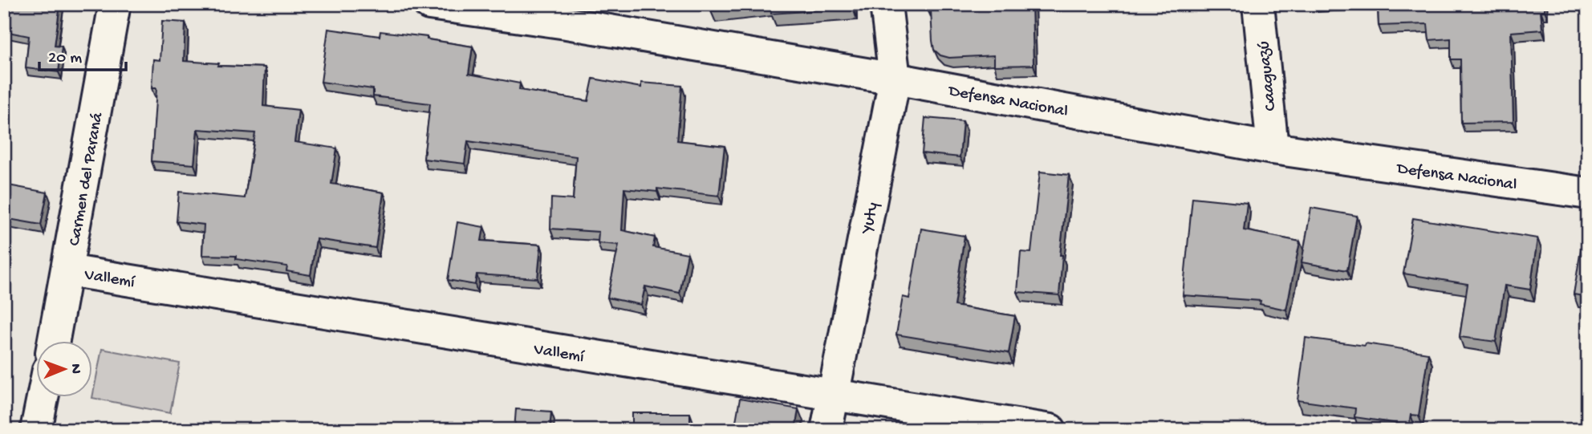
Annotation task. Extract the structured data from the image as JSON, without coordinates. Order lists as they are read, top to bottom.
{
  "streets": {
    "street": [
      "Caaguazú",
      "Defensa Nacional",
      "Carmen del Paraná",
      "Yuty",
      "Vallemí"
    ]
  },
  "crossings": [
    ["Caaguazú", "Defensa Nacional"],
    ["Defensa Nacional", "Yuty"],
    ["Carmen del Paraná", "Vallemí"],
    ["Yuty", "Vallemí"]
  ],
  "scale_bar": "20 m",
  "north": "right"
}
